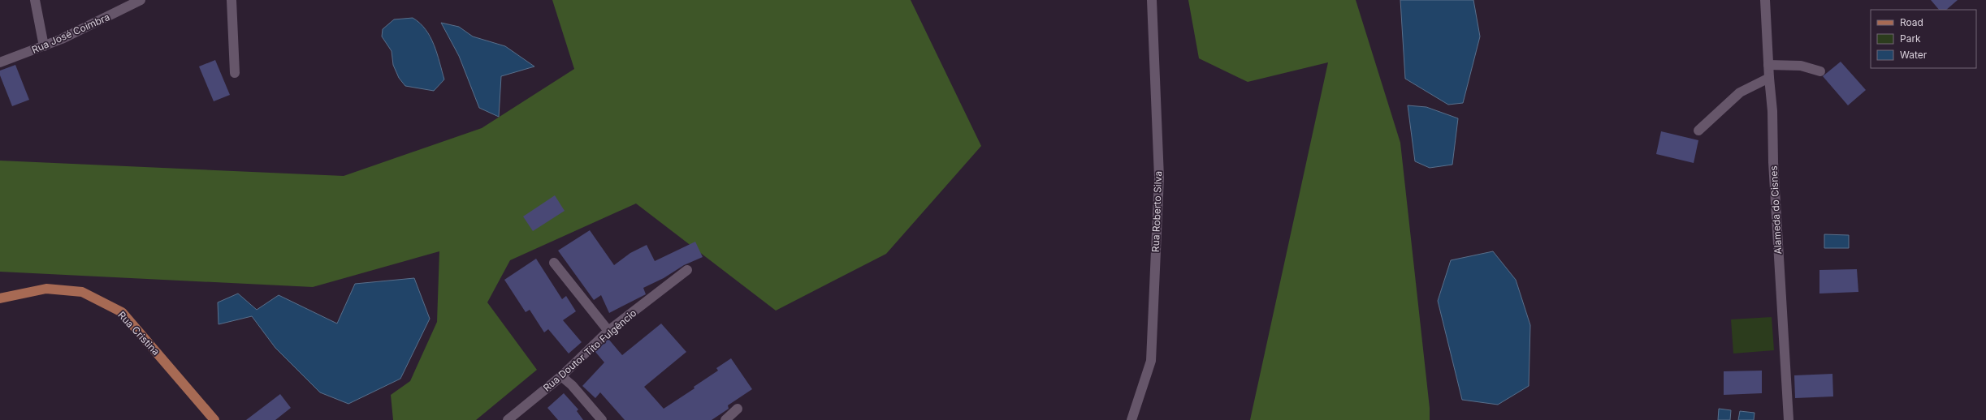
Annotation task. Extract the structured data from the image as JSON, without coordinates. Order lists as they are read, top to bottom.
{
  "streets": {
    "main road": ["Rua Cristina"],
    "street": [
      "Rua José Coimbra",
      "Alameda do Cisnes",
      "Rua Roberto Silva",
      "Rua Doutor Tito Fulgêncio"
    ]
  },
  "legend": ["Road", "Park", "Water"]
}
